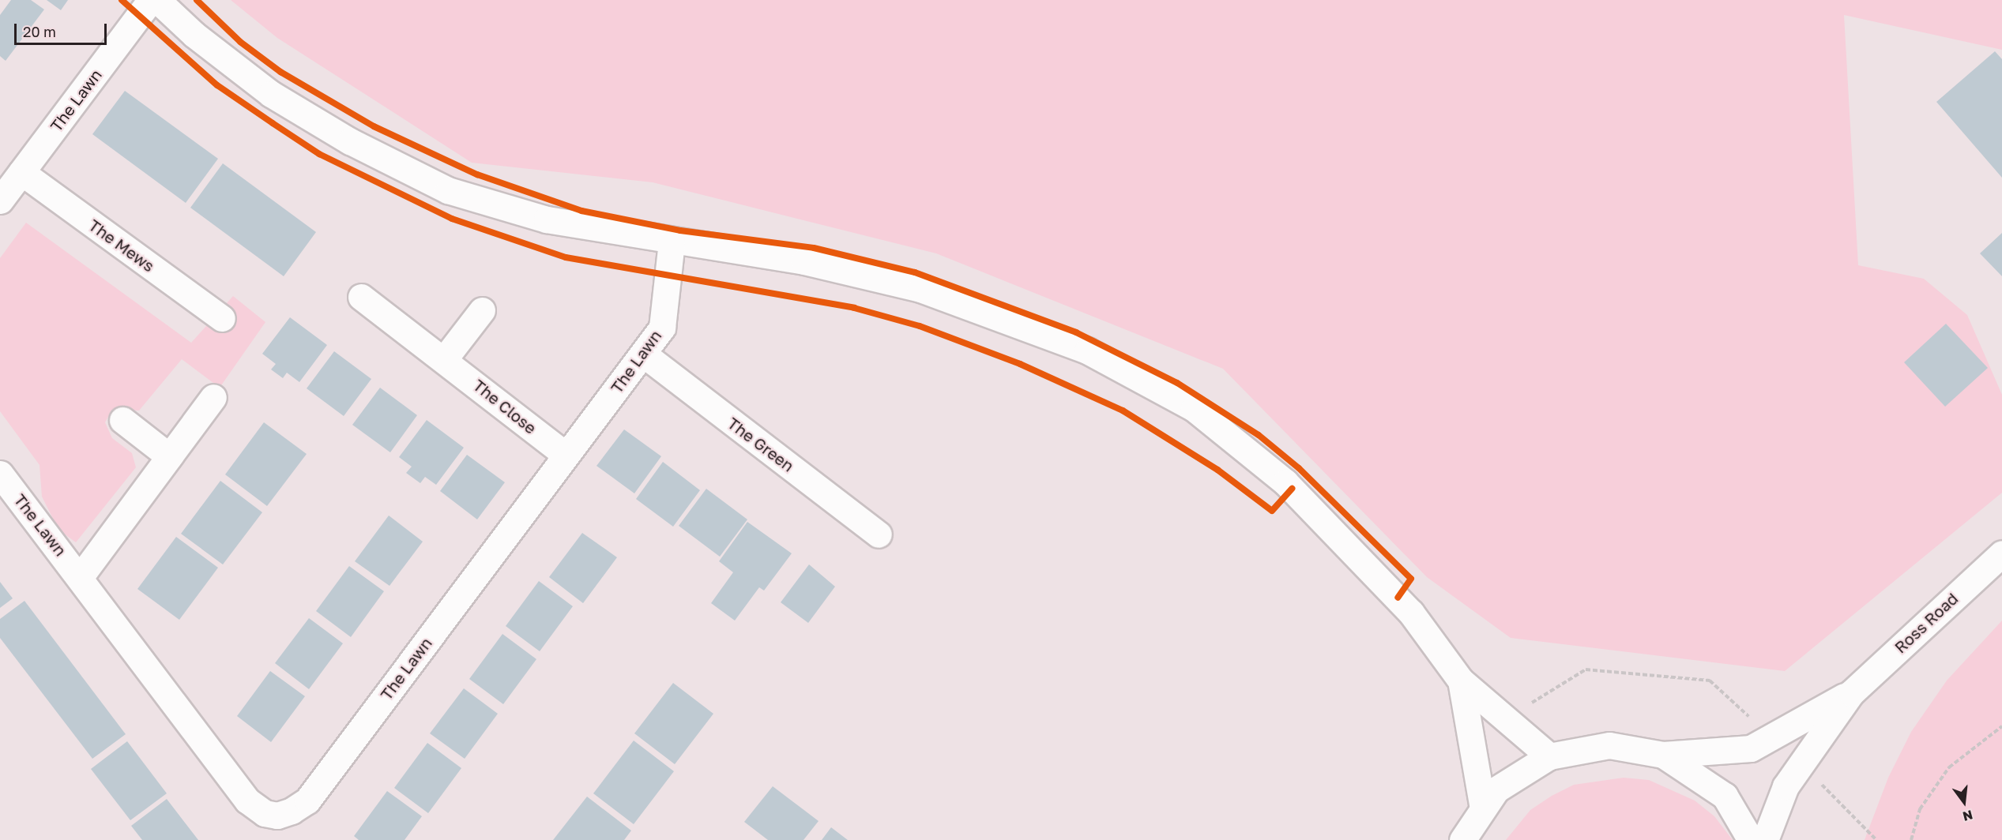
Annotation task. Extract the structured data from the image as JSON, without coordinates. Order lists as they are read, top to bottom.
{
  "streets": {
    "street": [
      "The Lawn",
      "The Mews",
      "The Close",
      "The Green",
      "Ross Road"
    ]
  },
  "crossings": [
    ["The Lawn", "The Mews"],
    ["The Lawn", "The Close"],
    ["The Lawn", "The Green"]
  ],
  "scale_bar": "20 m",
  "north": "bottom"
}
